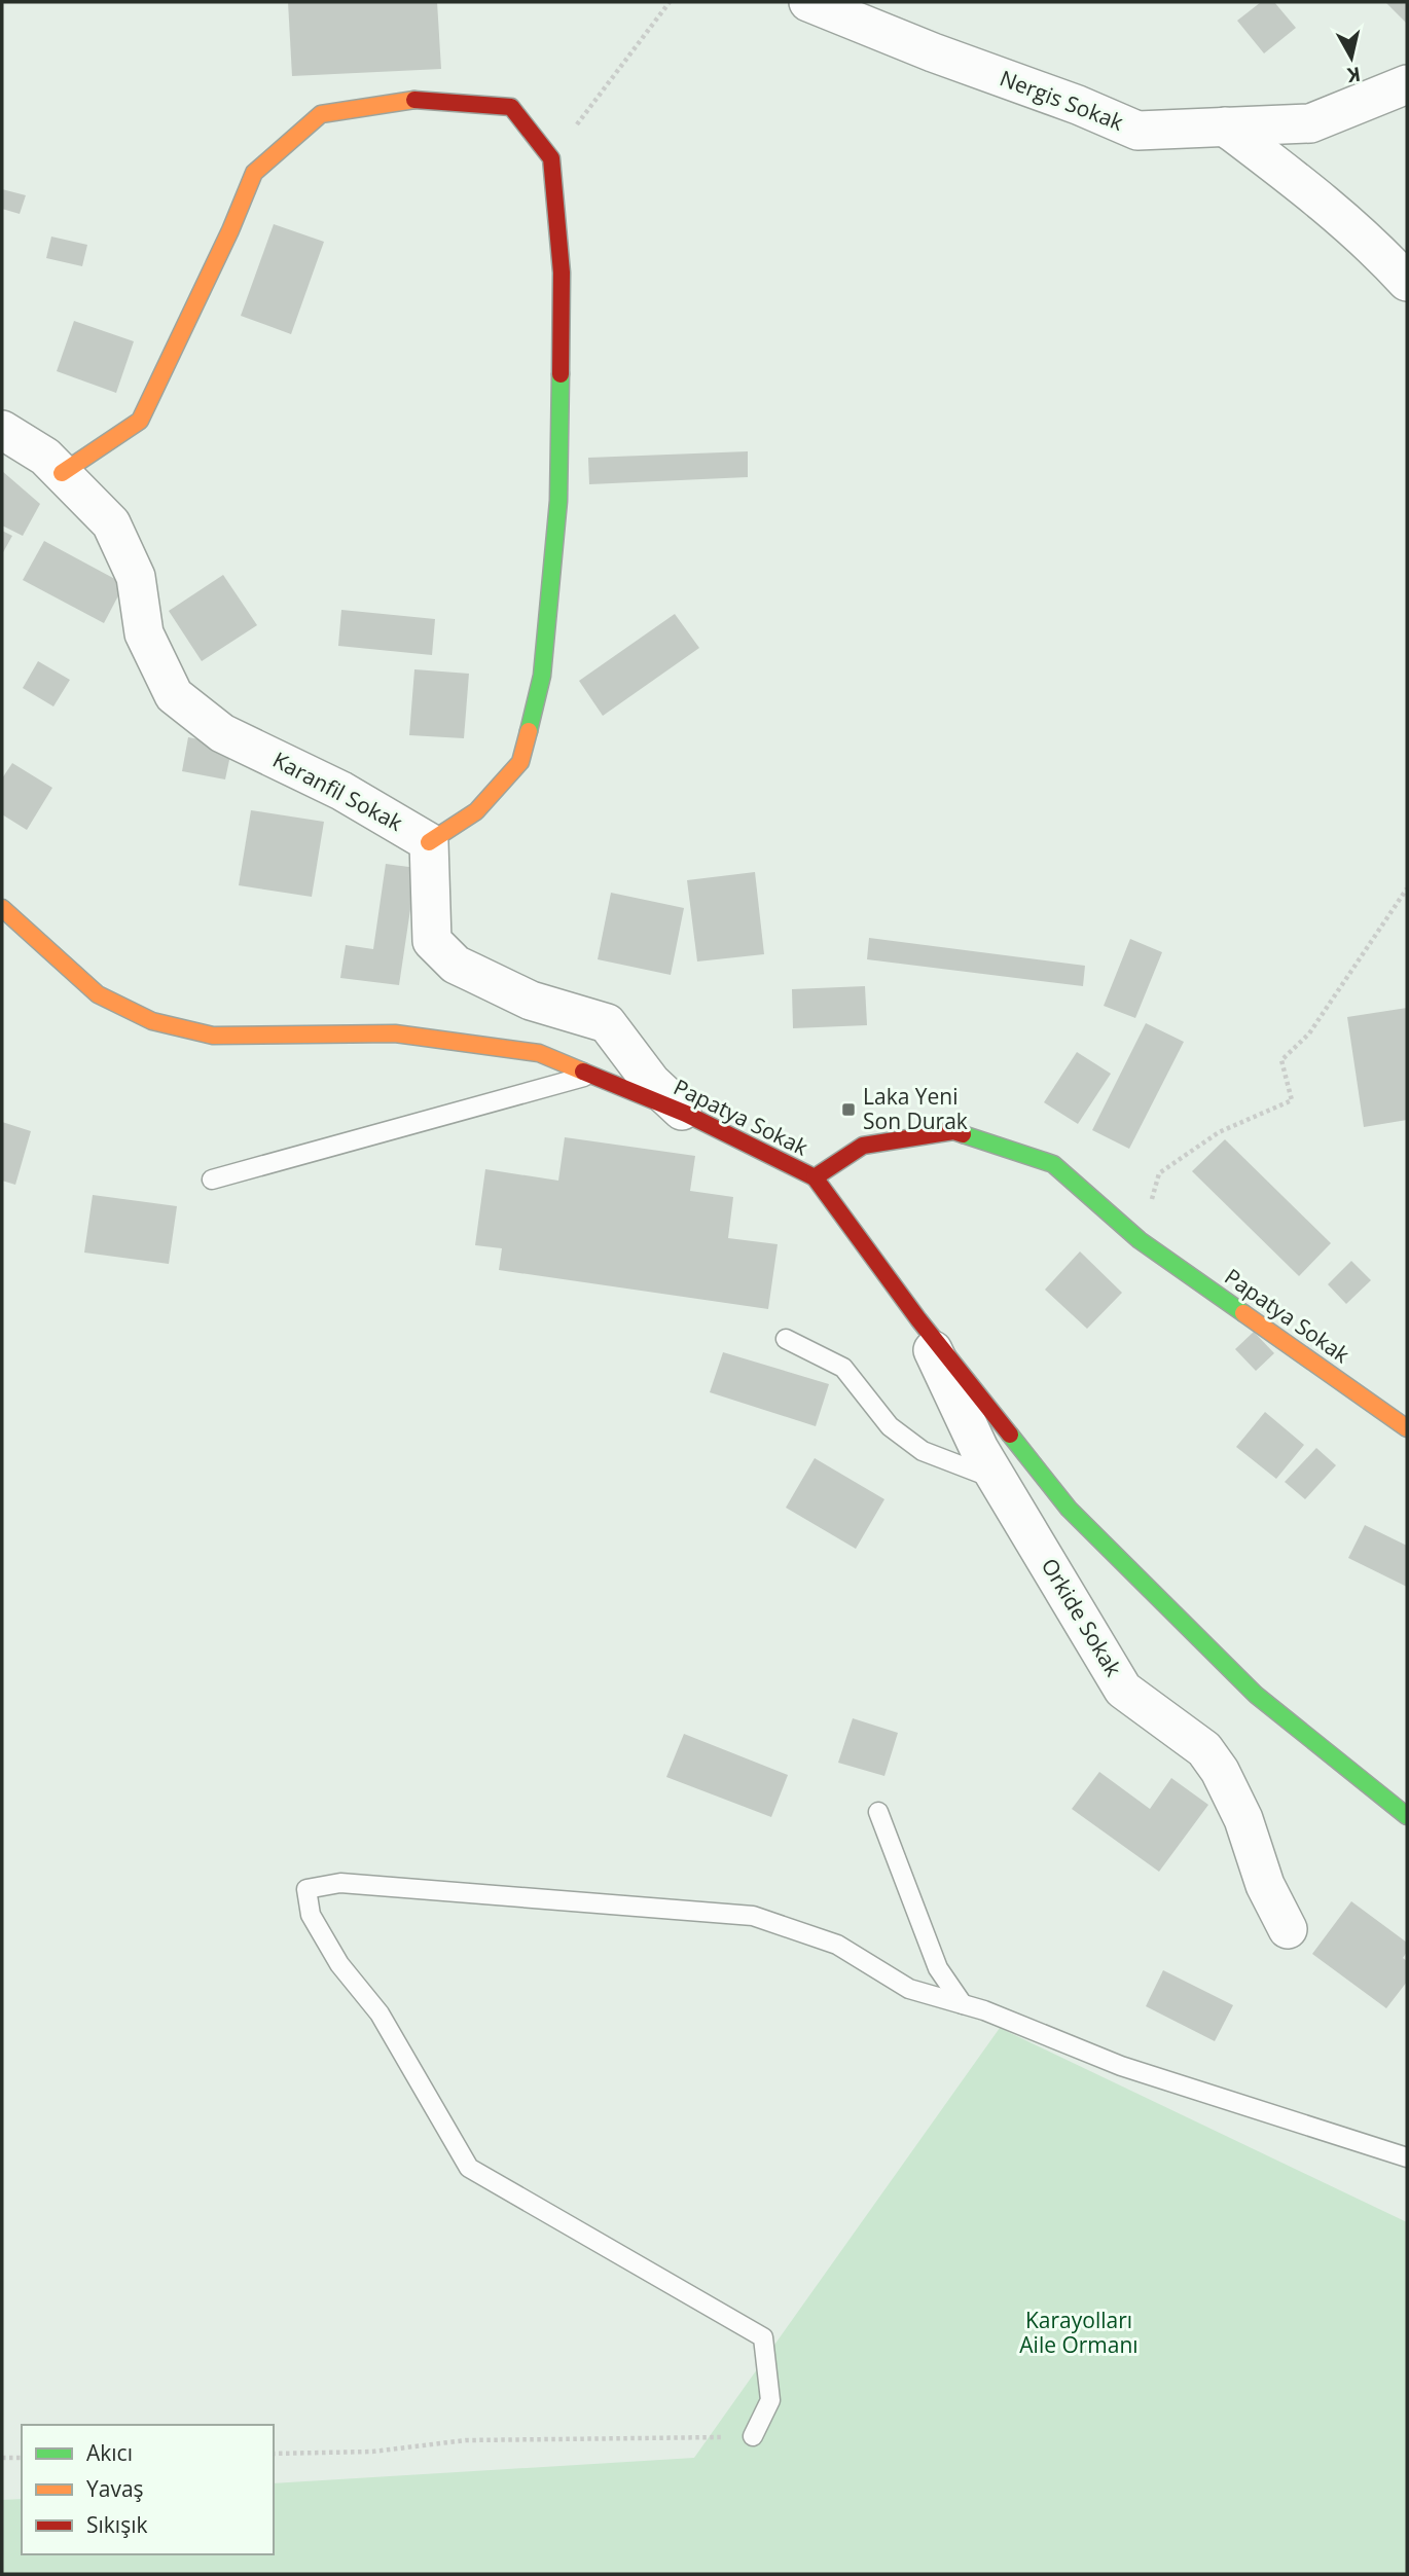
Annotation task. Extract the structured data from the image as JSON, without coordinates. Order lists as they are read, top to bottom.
{
  "streets": {
    "street": [
      "Nergis Sokak",
      "Karanfil Sokak",
      "Papatya Sokak",
      "Orkide Sokak"
    ]
  },
  "crossings": [
    ["Papatya Sokak", "Orkide Sokak"]
  ],
  "parks": ["Karayolları Aile Ormanı"],
  "places": {
    "transit": ["Laka Yeni Son Durak"]
  },
  "legend": ["Akıcı", "Yavaş", "Sıkışık"],
  "north": "bottom"
}
